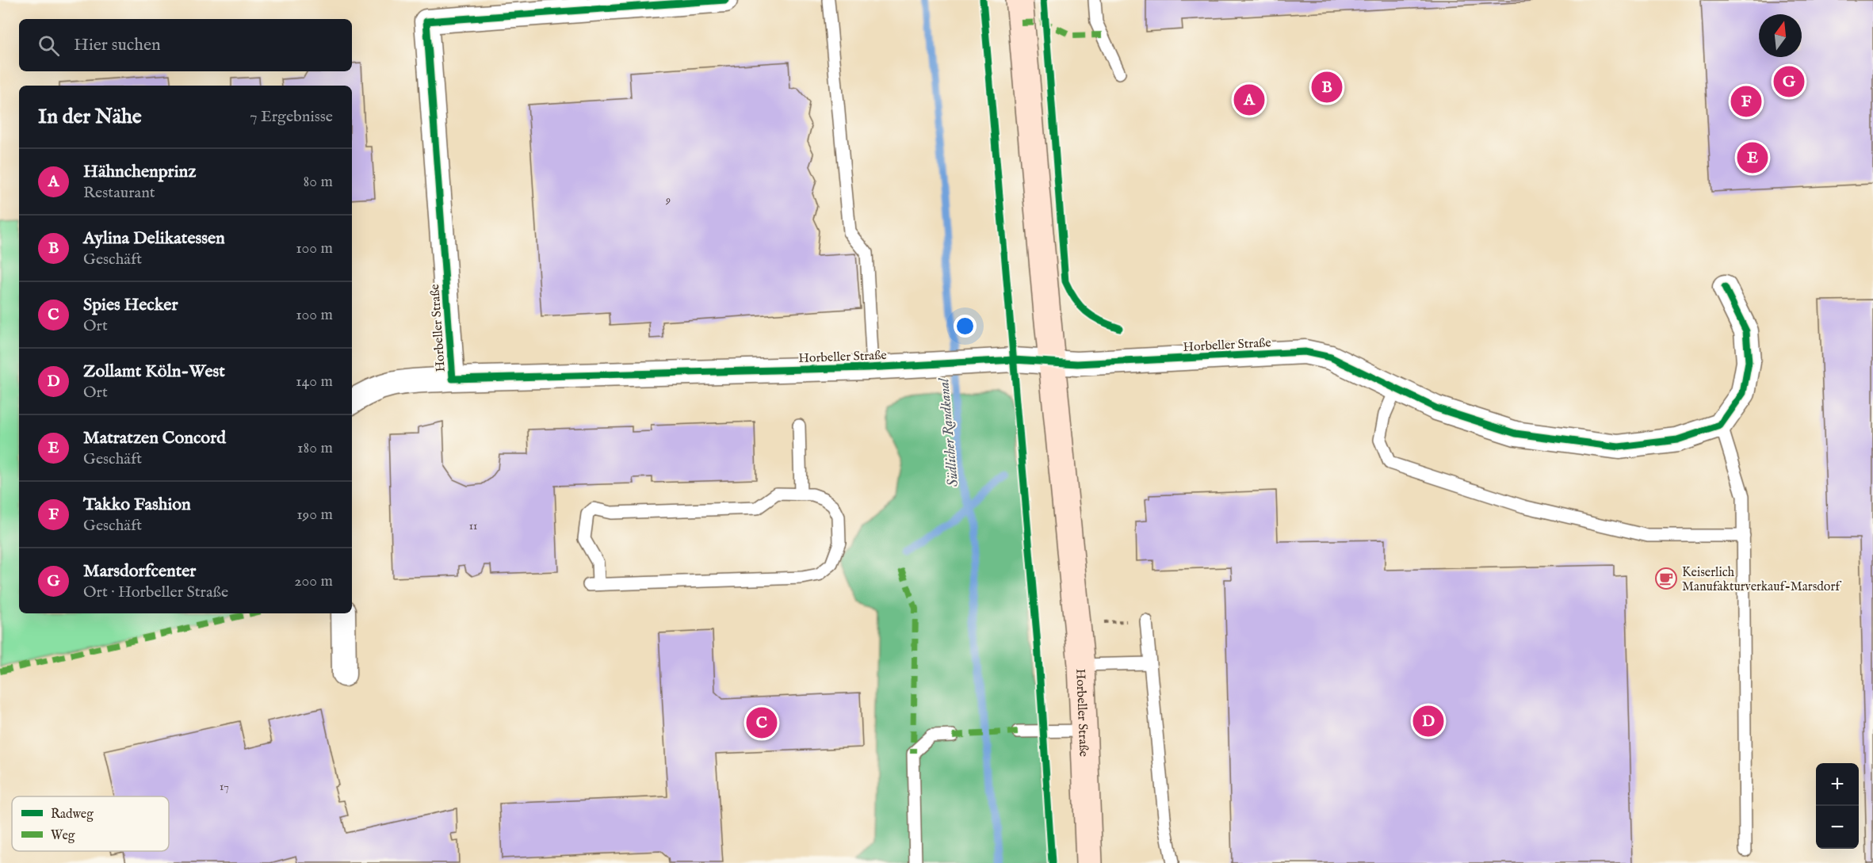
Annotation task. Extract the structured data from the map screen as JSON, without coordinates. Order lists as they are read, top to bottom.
{
  "streets": {
    "main road": ["Horbeller Straße"]
  },
  "water": ["Südlicher Randkanal"],
  "places": {
    "cafe": ["Keiserlich Manufakturverkauf-Marsdorf"]
  },
  "house_numbers": ["9", "11", "17"],
  "legend": ["Radweg", "Weg"],
  "north": "top",
  "page": {
    "search": "Hier suchen",
    "pins": [
      "G",
      "B",
      "A",
      "F",
      "E",
      "D",
      "C"
    ],
    "heading": ["In der Nähe", "7 Ergebnisse"],
    "list": [
      {
        "mark": "A",
        "name": "Hähnchenprinz",
        "note": "Restaurant",
        "value": "80 m"
      },
      {
        "mark": "B",
        "name": "Aylina Delikatessen",
        "note": "Geschäft",
        "value": "100 m"
      },
      {
        "mark": "C",
        "name": "Spies Hecker",
        "note": "Ort",
        "value": "100 m"
      },
      {
        "mark": "D",
        "name": "Zollamt Köln-West",
        "note": "Ort",
        "value": "140 m"
      },
      {
        "mark": "E",
        "name": "Matratzen Concord",
        "note": "Geschäft",
        "value": "180 m"
      },
      {
        "mark": "F",
        "name": "Takko Fashion",
        "note": "Geschäft",
        "value": "190 m"
      },
      {
        "mark": "G",
        "name": "Marsdorfcenter",
        "note": "Ort · Horbeller Straße",
        "value": "200 m"
      }
    ],
    "map_buttons": ["+", "−"]
  }
}
